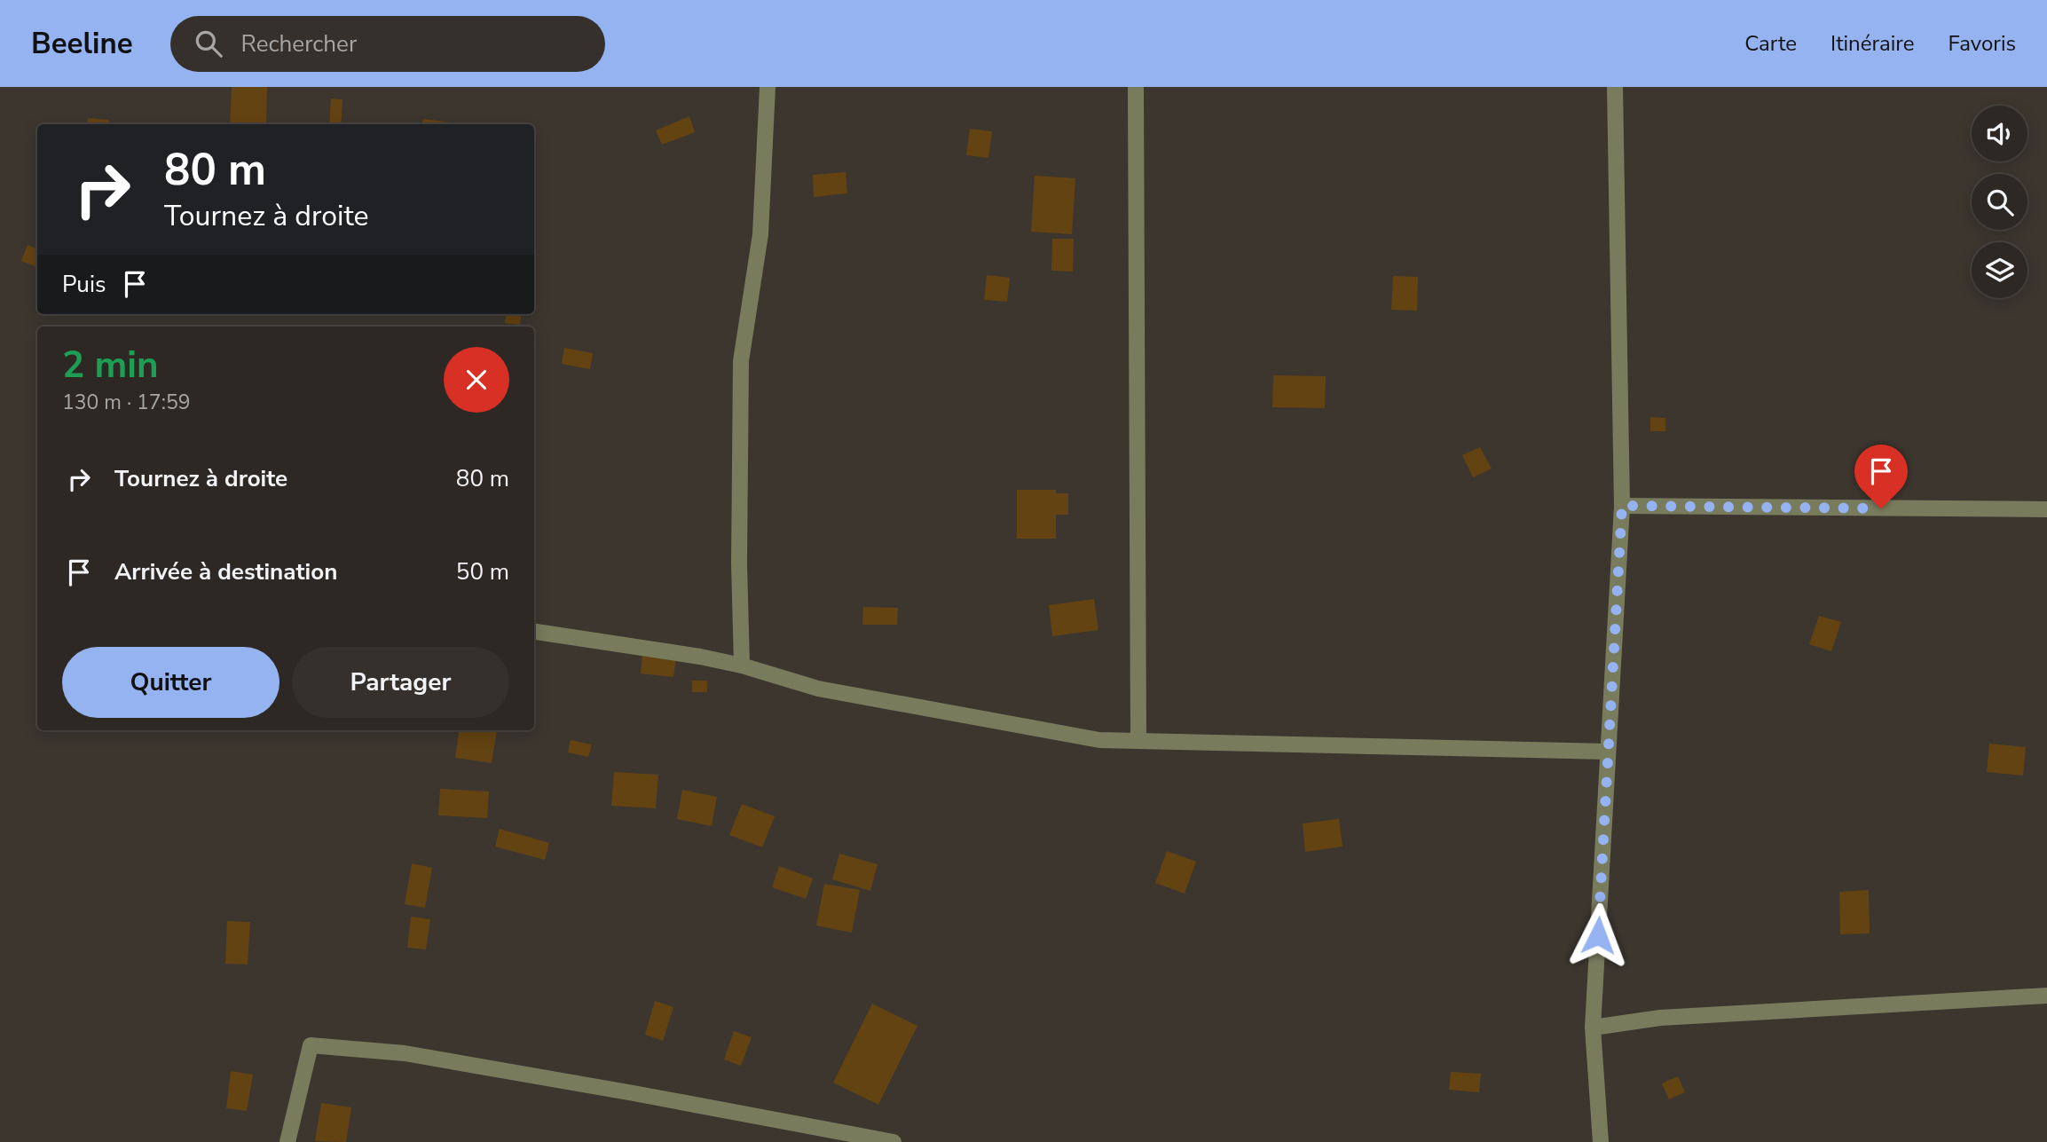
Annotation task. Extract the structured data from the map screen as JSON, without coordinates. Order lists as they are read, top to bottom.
{
  "page": {
    "header": "Beeline",
    "search": "Rechercher",
    "nav": ["Carte", "Itinéraire", "Favoris"],
    "turn": ["80 m", "Tournez à droite"],
    "then": "Puis",
    "heading": ["2 min", "130 m · 17:59"],
    "list": [
      {
        "name": "Tournez à droite",
        "value": "80 m"
      },
      {
        "name": "Arrivée à destination",
        "value": "50 m"
      }
    ],
    "buttons": ["Quitter", "Partager"]
  }
}
